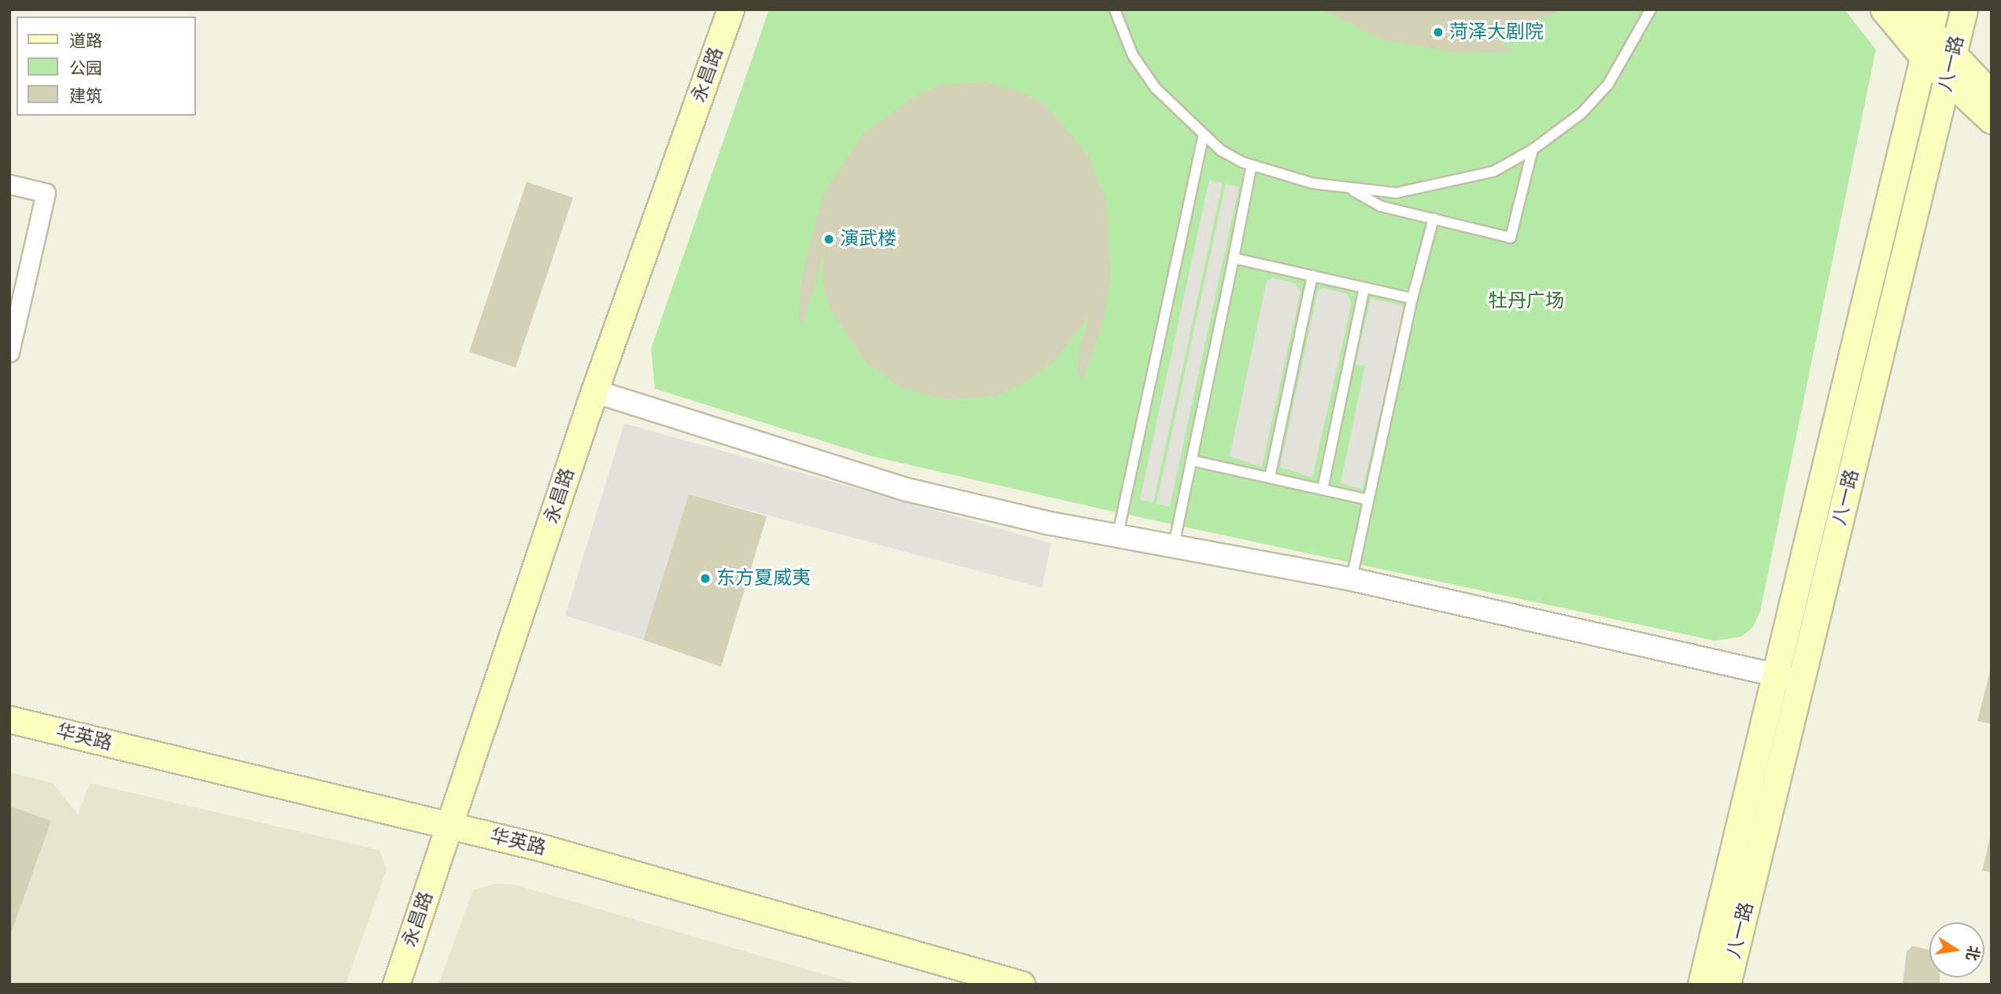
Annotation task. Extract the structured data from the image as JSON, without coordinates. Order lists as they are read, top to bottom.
{
  "streets": {
    "main road": ["八一路", "永昌路", "华英路"]
  },
  "crossings": [
    ["永昌路", "华英路"]
  ],
  "parks": ["牡丹广场"],
  "places": ["菏泽大剧院", "演武楼", "东方夏威夷"],
  "legend": ["道路", "公园", "建筑"],
  "north": "right"
}
